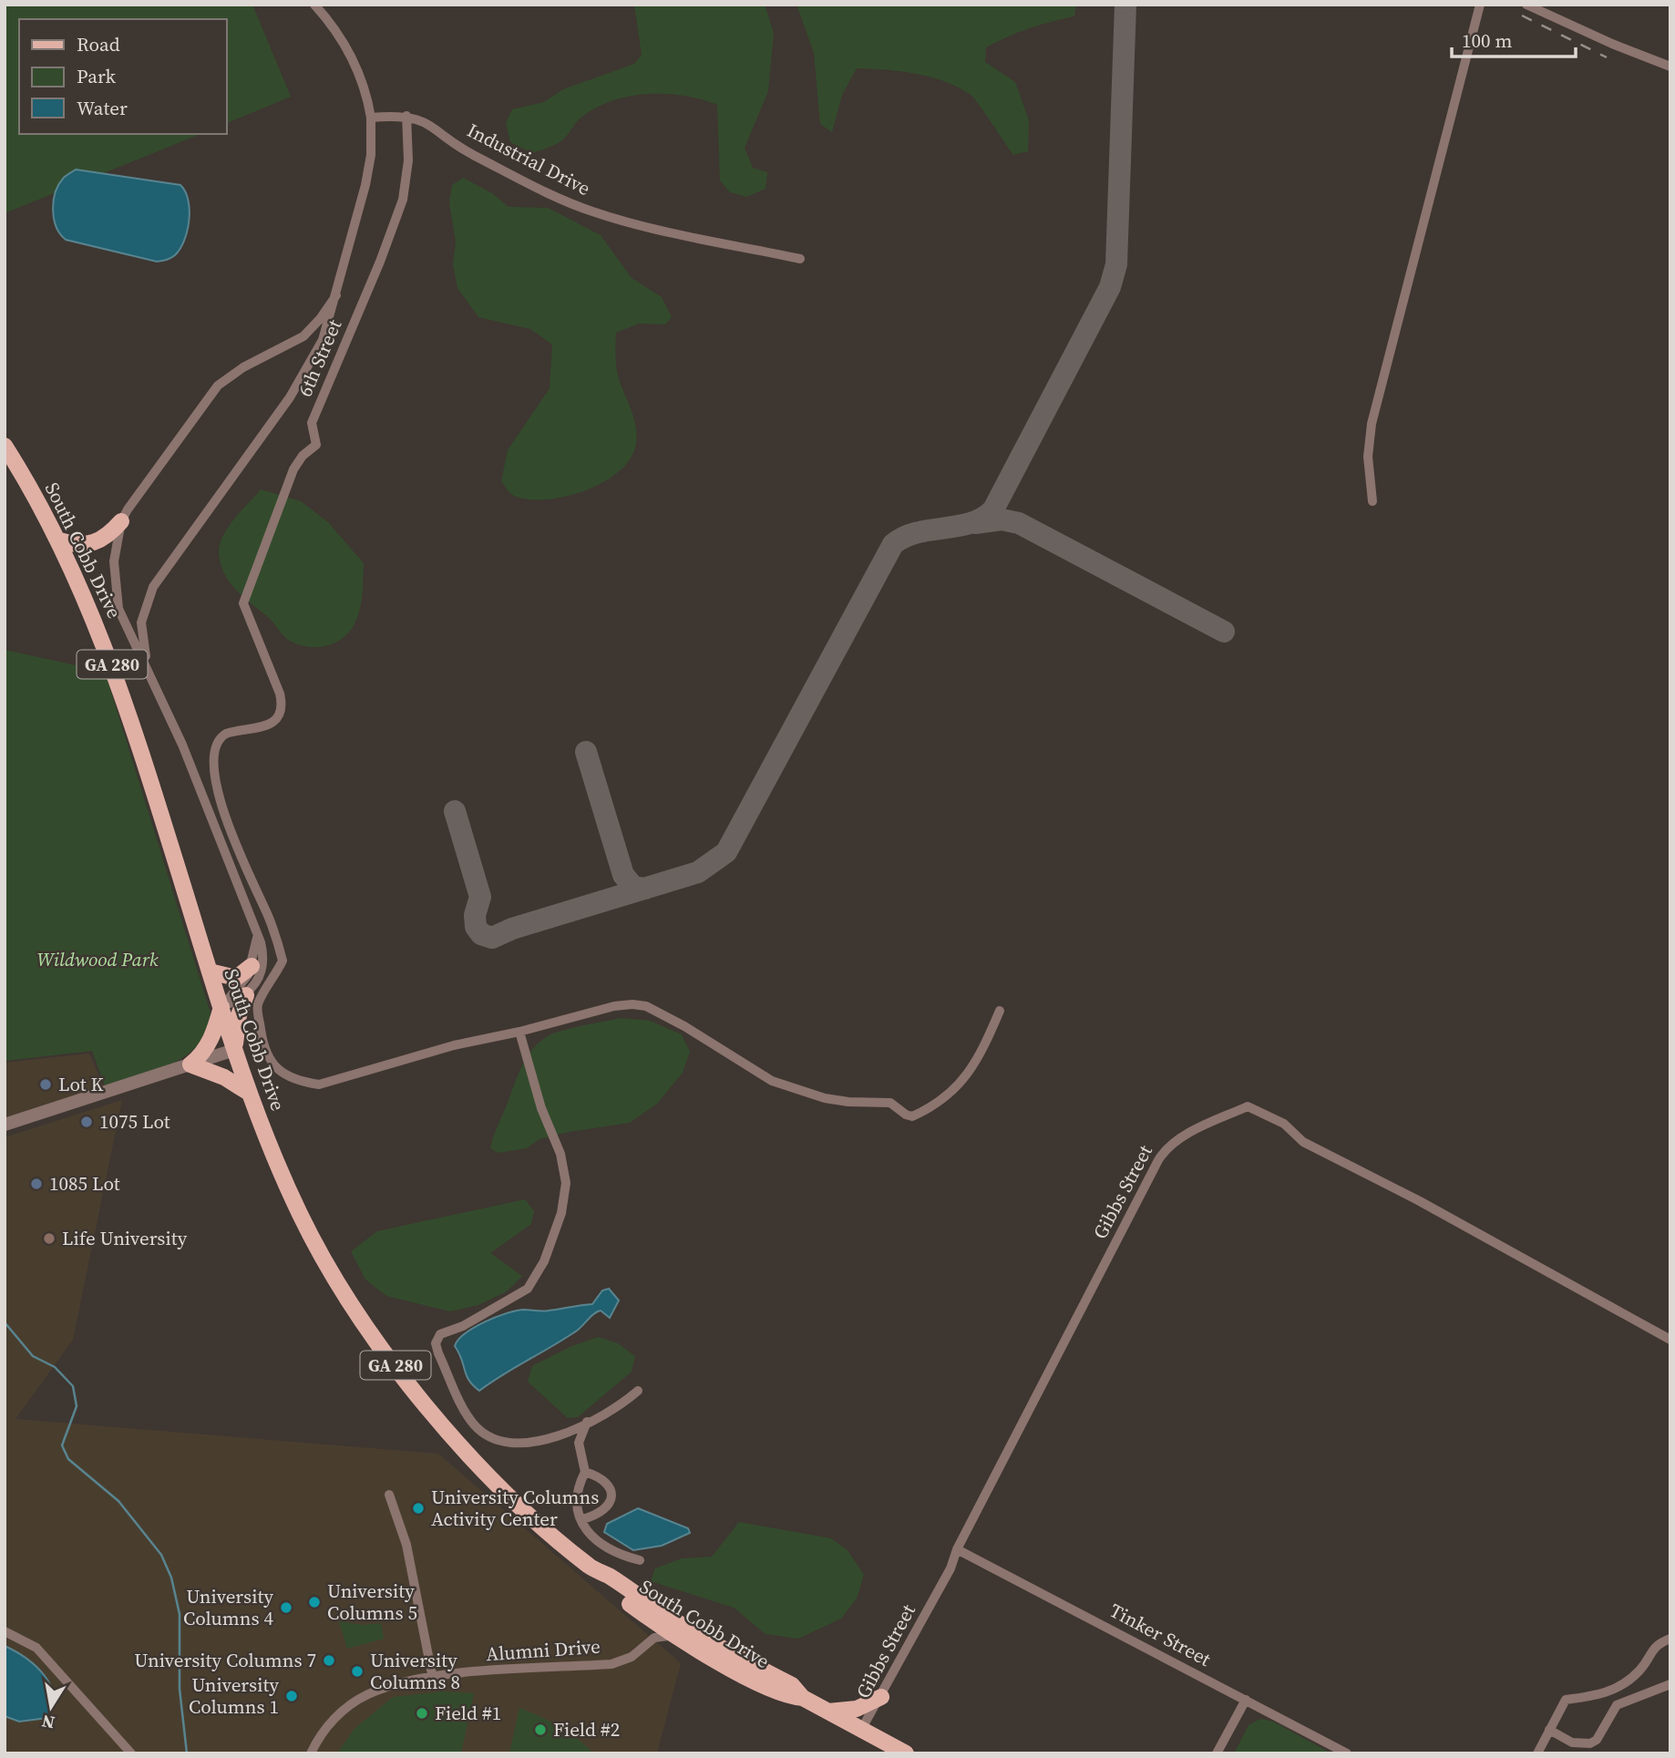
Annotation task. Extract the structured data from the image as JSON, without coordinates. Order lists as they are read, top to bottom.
{
  "streets": {
    "main road": ["South Cobb Drive", "GA 280"],
    "street": [
      "Industrial Drive",
      "6th Street",
      "Gibbs Street",
      "Tinker Street",
      "Alumni Drive"
    ]
  },
  "crossings": [
    ["Industrial Drive", "6th Street"],
    ["South Cobb Drive", "Gibbs Street"],
    ["South Cobb Drive", "Alumni Drive"],
    ["Gibbs Street", "Tinker Street"]
  ],
  "parks": ["Wildwood Park"],
  "places": [
    "Lot K",
    "1075 Lot",
    "1085 Lot",
    "Life University",
    "University Columns Activity Center",
    "University Columns 5",
    "University Columns 4",
    "University Columns 7",
    "University Columns 8",
    "University Columns 1",
    "Field #1",
    "Field #2"
  ],
  "legend": ["Road", "Park", "Water"],
  "scale_bar": "100 m",
  "north": "bottom"
}
